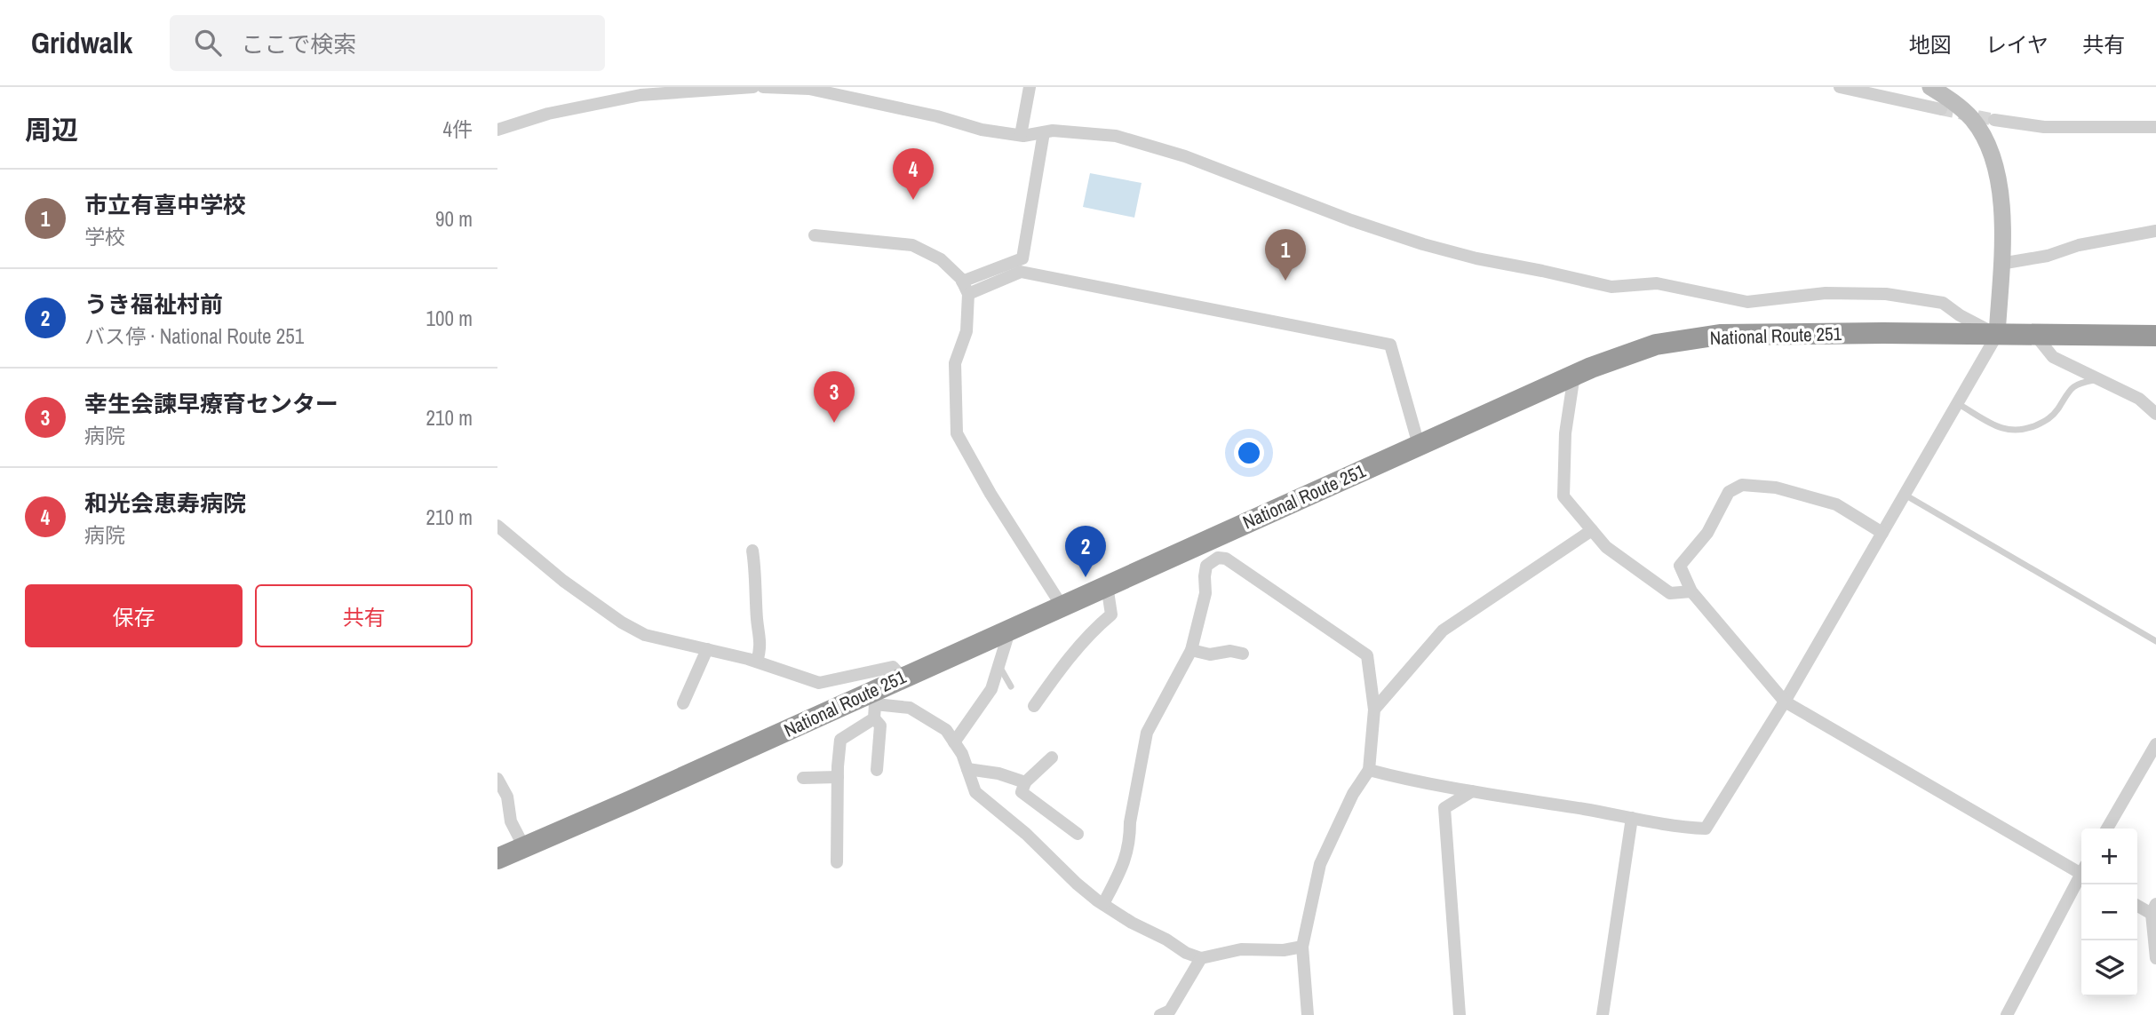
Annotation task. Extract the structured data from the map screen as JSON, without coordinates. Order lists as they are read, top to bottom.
{
  "streets": {
    "highway": ["National Route 251"]
  },
  "page": {
    "header": "Gridwalk",
    "search": "ここで検索",
    "nav": ["地図", "レイヤ", "共有"],
    "heading": ["周辺", "4件"],
    "pins": [
      "4",
      "1",
      "3",
      "2"
    ],
    "list": [
      {
        "mark": "1",
        "name": "市立有喜中学校",
        "note": "学校",
        "value": "90 m"
      },
      {
        "mark": "2",
        "name": "うき福祉村前",
        "note": "バス停 · National Route 251",
        "value": "100 m"
      },
      {
        "mark": "3",
        "name": "幸生会諫早療育センター",
        "note": "病院",
        "value": "210 m"
      },
      {
        "mark": "4",
        "name": "和光会恵寿病院",
        "note": "病院",
        "value": "210 m"
      }
    ],
    "buttons": ["保存", "共有"],
    "map_buttons": ["+", "−"]
  }
}
